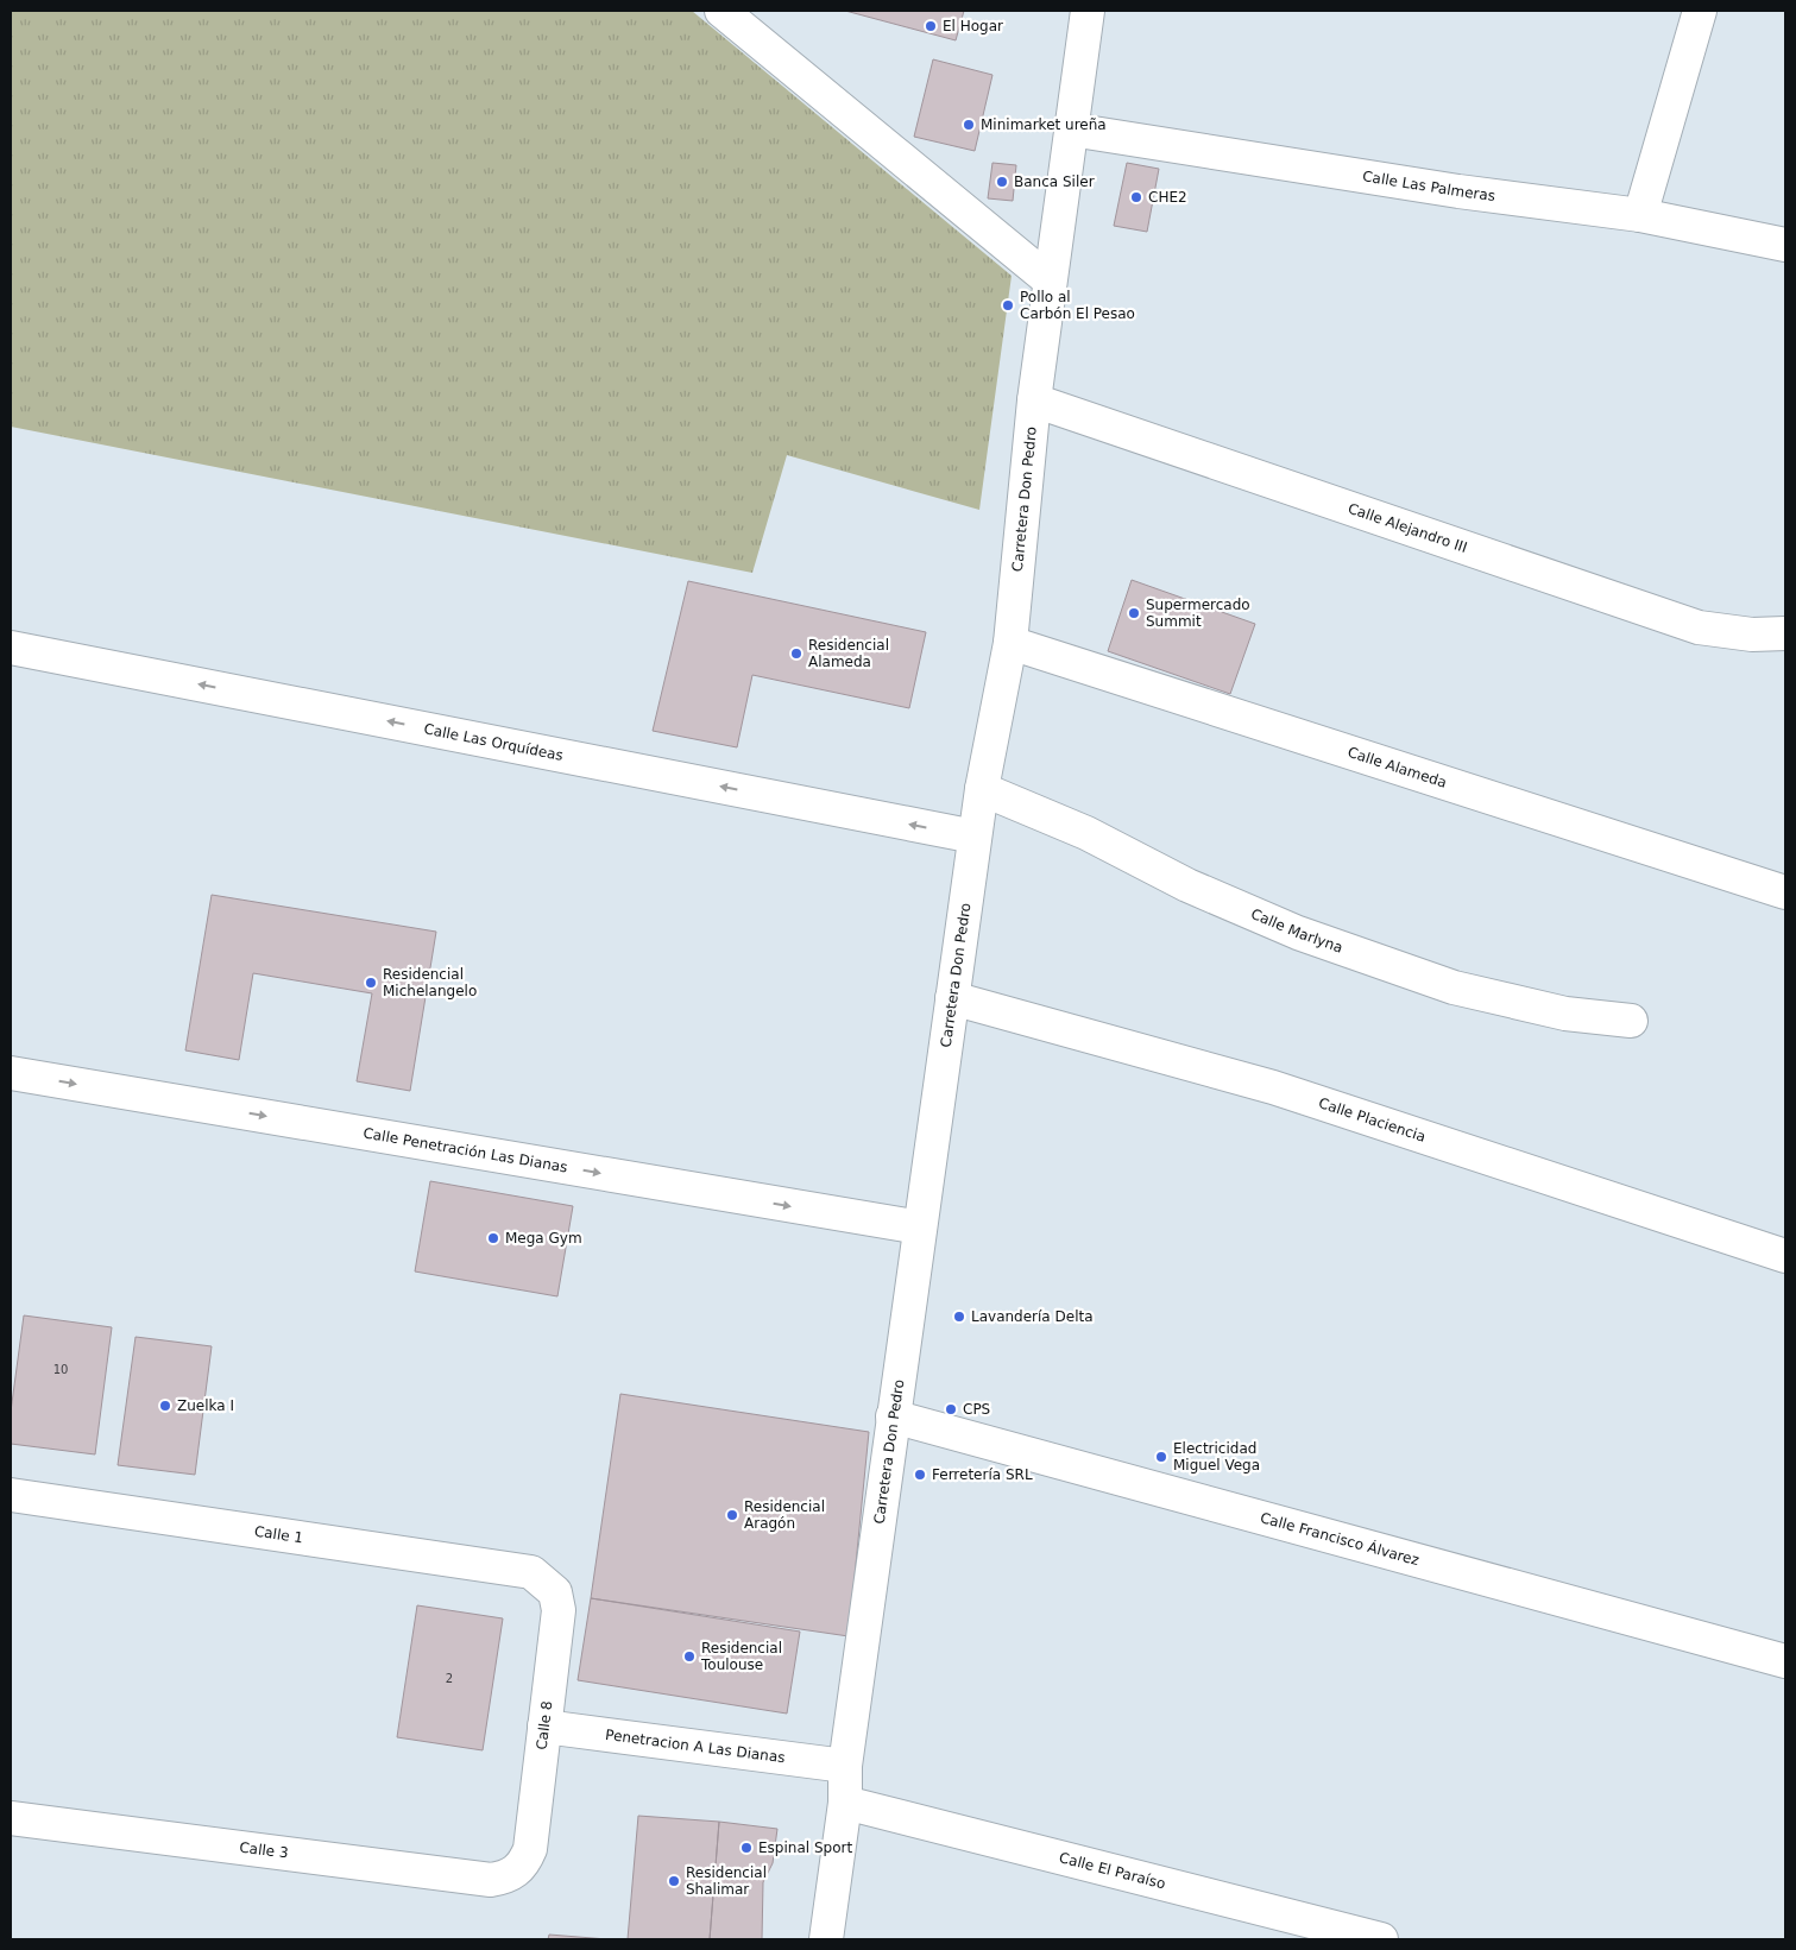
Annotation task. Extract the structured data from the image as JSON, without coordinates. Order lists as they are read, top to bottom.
{
  "streets": {
    "street": [
      "Calle Las Palmeras",
      "Carretera Don Pedro",
      "Calle Alejandro III",
      "Calle Las Orquídeas",
      "Calle Alameda",
      "Calle Marlyna",
      "Calle Placiencia",
      "Calle Penetración Las Dianas",
      "Calle 1",
      "Calle Francisco Álvarez",
      "Calle 8",
      "Penetracion A Las Dianas",
      "Calle 3",
      "Calle El Paraíso"
    ]
  },
  "crossings": [
    ["Calle Las Palmeras", "Carretera Don Pedro"],
    ["Carretera Don Pedro", "Calle Alejandro III"],
    ["Carretera Don Pedro", "Calle Las Orquídeas"],
    ["Carretera Don Pedro", "Calle Alameda"],
    ["Carretera Don Pedro", "Calle Marlyna"],
    ["Carretera Don Pedro", "Calle Placiencia"],
    ["Carretera Don Pedro", "Calle Penetración Las Dianas"],
    ["Carretera Don Pedro", "Calle Francisco Álvarez"],
    ["Carretera Don Pedro", "Penetracion A Las Dianas"],
    ["Carretera Don Pedro", "Calle El Paraíso"],
    ["Calle 1", "Calle 8"],
    ["Calle 8", "Penetracion A Las Dianas"],
    ["Calle 8", "Calle 3"]
  ],
  "one_way": ["Calle Las Orquídeas", "Calle Penetración Las Dianas"],
  "places": [
    "El Hogar",
    "Minimarket ureña",
    "Banca Siler",
    "CHE2",
    "Pollo al Carbón El Pesao",
    "Supermercado Summit",
    "Residencial Alameda",
    "Residencial Michelangelo",
    "Mega Gym",
    "Lavandería Delta",
    "Zuelka I",
    "CPS",
    "Electricidad Miguel Vega",
    "Ferretería SRL",
    "Residencial Aragón",
    "Residencial Toulouse",
    "Espinal Sport",
    "Residencial Shalimar"
  ],
  "house_numbers": ["10", "2"]
}
